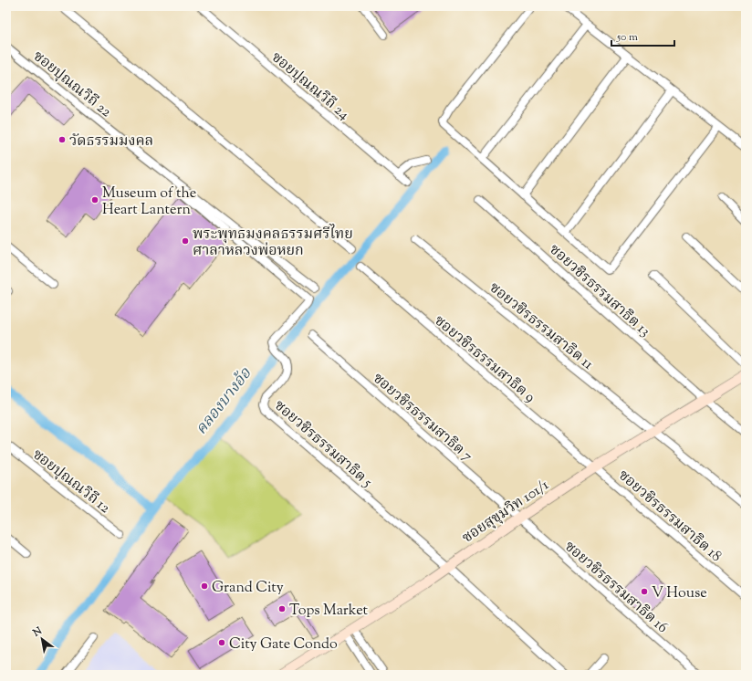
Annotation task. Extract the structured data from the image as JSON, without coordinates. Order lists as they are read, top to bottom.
{
  "streets": {
    "street": [
      "ซอยปุณณวิถี 22",
      "ซอยปุณณวิถี 24",
      "ซอยวชิรธรรมสาธิต 13",
      "ซอยวชิรธรรมสาธิต 11",
      "ซอยวชิรธรรมสาธิต 9",
      "ซอยวชิรธรรมสาธิต 7",
      "ซอยวชิรธรรมสาธิต 5",
      "ซอยปุณณวิถี 12",
      "ซอยสุขุมวิท 101/1",
      "ซอยวชิรธรรมสาธิต 18",
      "ซอยวชิรธรรมสาธิต 16"
    ]
  },
  "crossings": [
    ["ซอยวชิรธรรมสาธิต 13", "ซอยสุขุมวิท 101/1"],
    ["ซอยวชิรธรรมสาธิต 11", "ซอยสุขุมวิท 101/1"],
    ["ซอยวชิรธรรมสาธิต 9", "ซอยสุขุมวิท 101/1"],
    ["ซอยวชิรธรรมสาธิต 9", "ซอยวชิรธรรมสาธิต 18"],
    ["ซอยวชิรธรรมสาธิต 7", "ซอยสุขุมวิท 101/1"],
    ["ซอยวชิรธรรมสาธิต 7", "ซอยวชิรธรรมสาธิต 16"],
    ["ซอยวชิรธรรมสาธิต 5", "ซอยสุขุมวิท 101/1"],
    ["ซอยสุขุมวิท 101/1", "ซอยวชิรธรรมสาธิต 18"],
    ["ซอยสุขุมวิท 101/1", "ซอยวชิรธรรมสาธิต 16"]
  ],
  "water": ["คลองบางอ้อ"],
  "places": [
    "วัดธรรมมงคล",
    "Museum of the Heart Lantern",
    "พระพุทธมงคลธรรมศรีไทย ศาลาหลวงพ่อหยก",
    "Grand City",
    "V House",
    "Tops Market",
    "City Gate Condo"
  ],
  "scale_bar": "50 m",
  "north": "top left"
}
